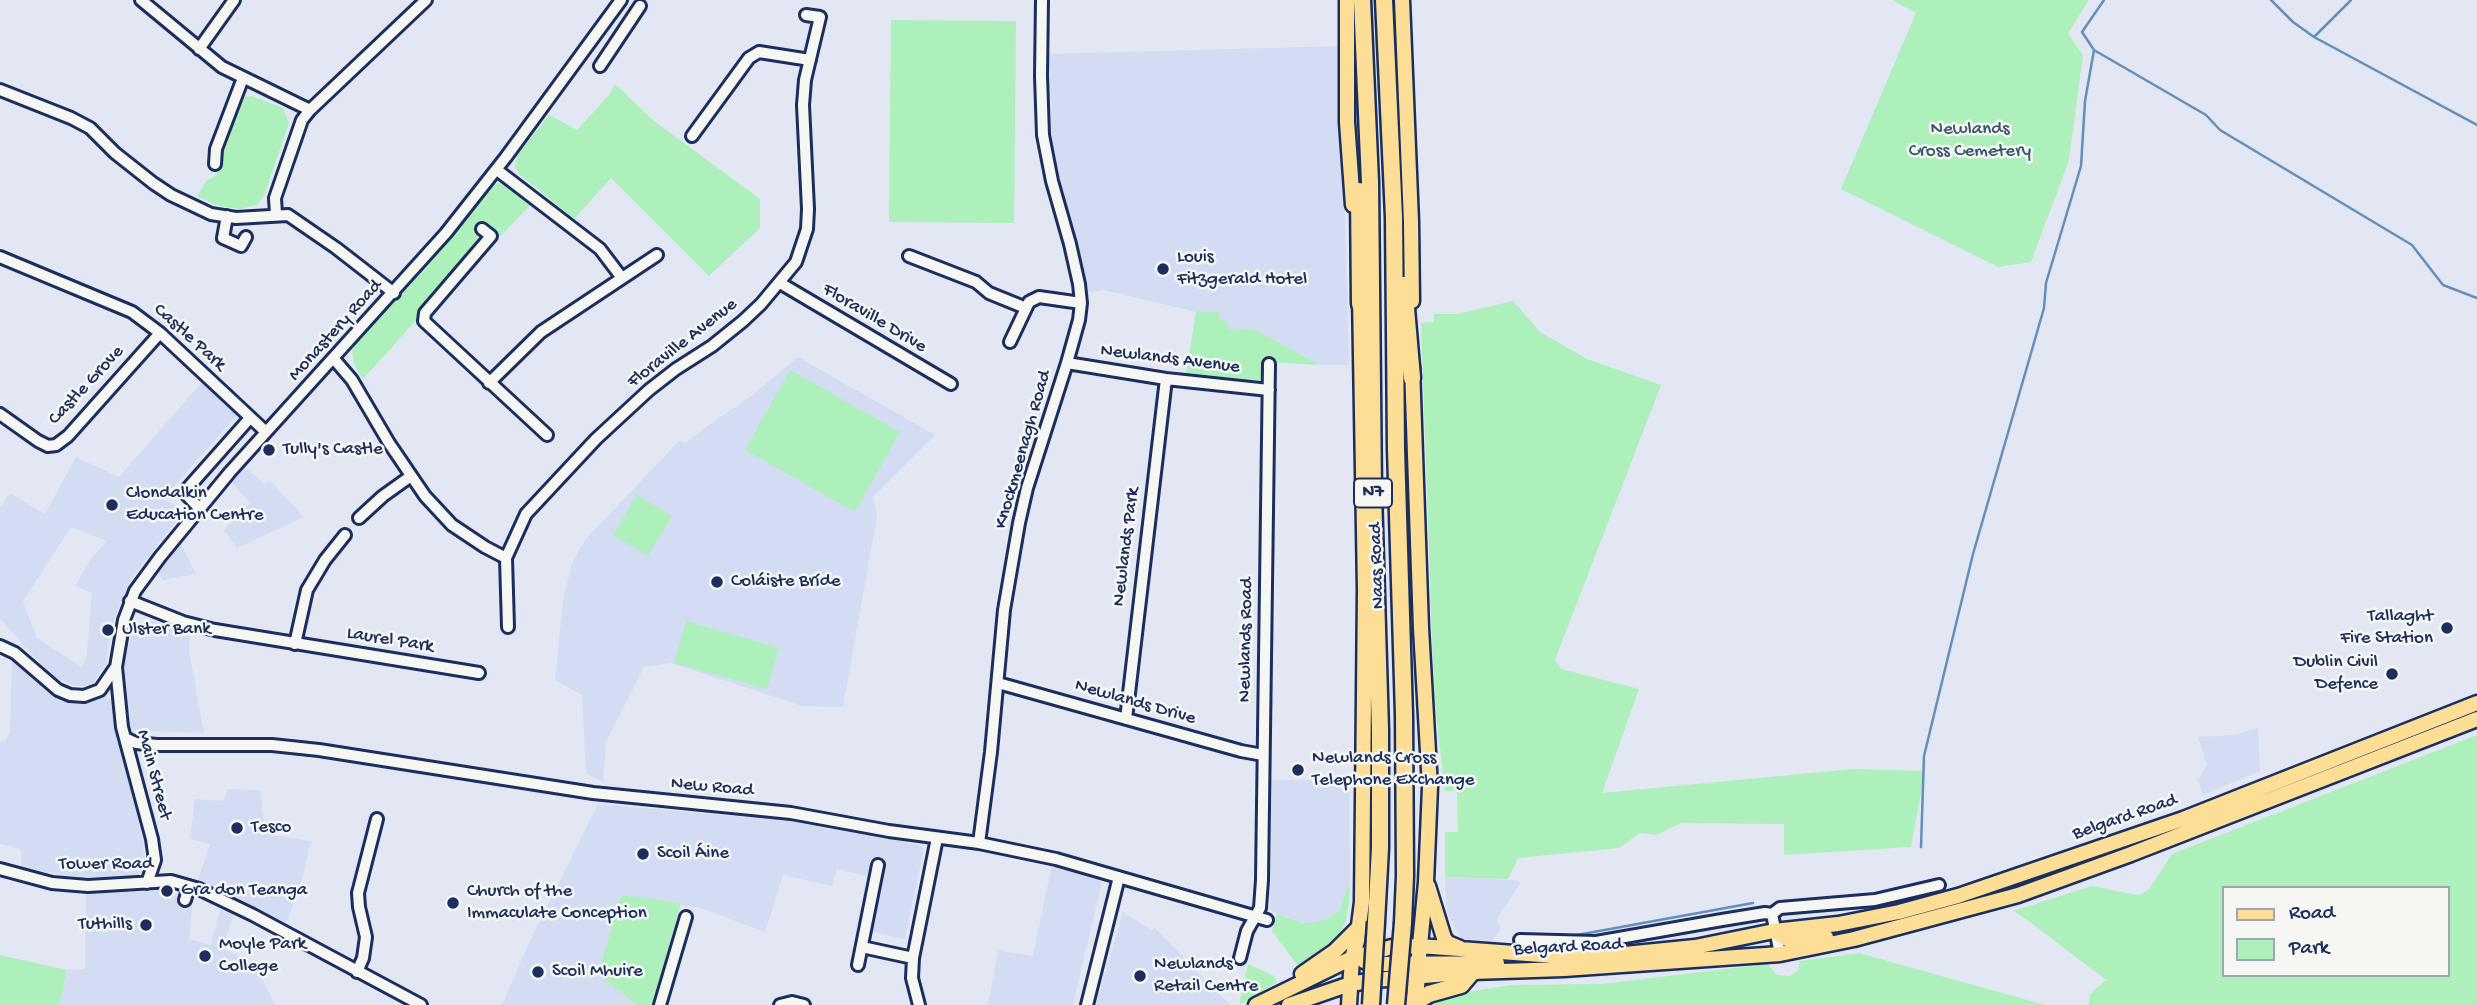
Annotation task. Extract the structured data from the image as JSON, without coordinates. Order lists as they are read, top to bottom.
{
  "streets": {
    "highway": ["N7", "Naas Road"],
    "main road": ["Belgard Road"],
    "street": [
      "Floraville Drive",
      "Monastery Road",
      "Castle Park",
      "Floraville Avenue",
      "Newlands Avenue",
      "Castle Grove",
      "Knockmeenagh Road",
      "Newlands Park",
      "Newlands Road",
      "Laurel Park",
      "Newlands Drive",
      "Main Street",
      "New Road",
      "Tower Road"
    ]
  },
  "crossings": [
    ["Floraville Drive", "Floraville Avenue"],
    ["Monastery Road", "Castle Park"],
    ["Monastery Road", "Laurel Park"],
    ["Monastery Road", "Main Street"],
    ["Castle Park", "Castle Grove"],
    ["Newlands Avenue", "Knockmeenagh Road"],
    ["Newlands Avenue", "Newlands Park"],
    ["Newlands Avenue", "Newlands Road"],
    ["Knockmeenagh Road", "Newlands Drive"],
    ["Knockmeenagh Road", "New Road"],
    ["N7", "Naas Road"],
    ["Newlands Park", "Newlands Drive"],
    ["Naas Road", "Belgard Road"],
    ["Newlands Road", "Newlands Drive"],
    ["Newlands Road", "New Road"],
    ["Main Street", "New Road"],
    ["Main Street", "Tower Road"]
  ],
  "parks": ["Newlands Cross Cemetery"],
  "places": [
    "Louis Fitzgerald Hotel",
    "Tully's Castle",
    "Clondalkin Education Centre",
    "Coláiste Bríde",
    "Tallaght Fire Station",
    "Ulster Bank",
    "Dublin Civil Defence",
    "Newlands Cross Telephone Exchange",
    "Tesco",
    "Scoil Áine",
    "Gra don Teanga",
    "Church of the Immaculate Conception",
    "Tuthills",
    "Moyle Park College",
    "Scoil Mhuire",
    "Newlands Retail Centre"
  ],
  "legend": ["Road", "Park"]
}
